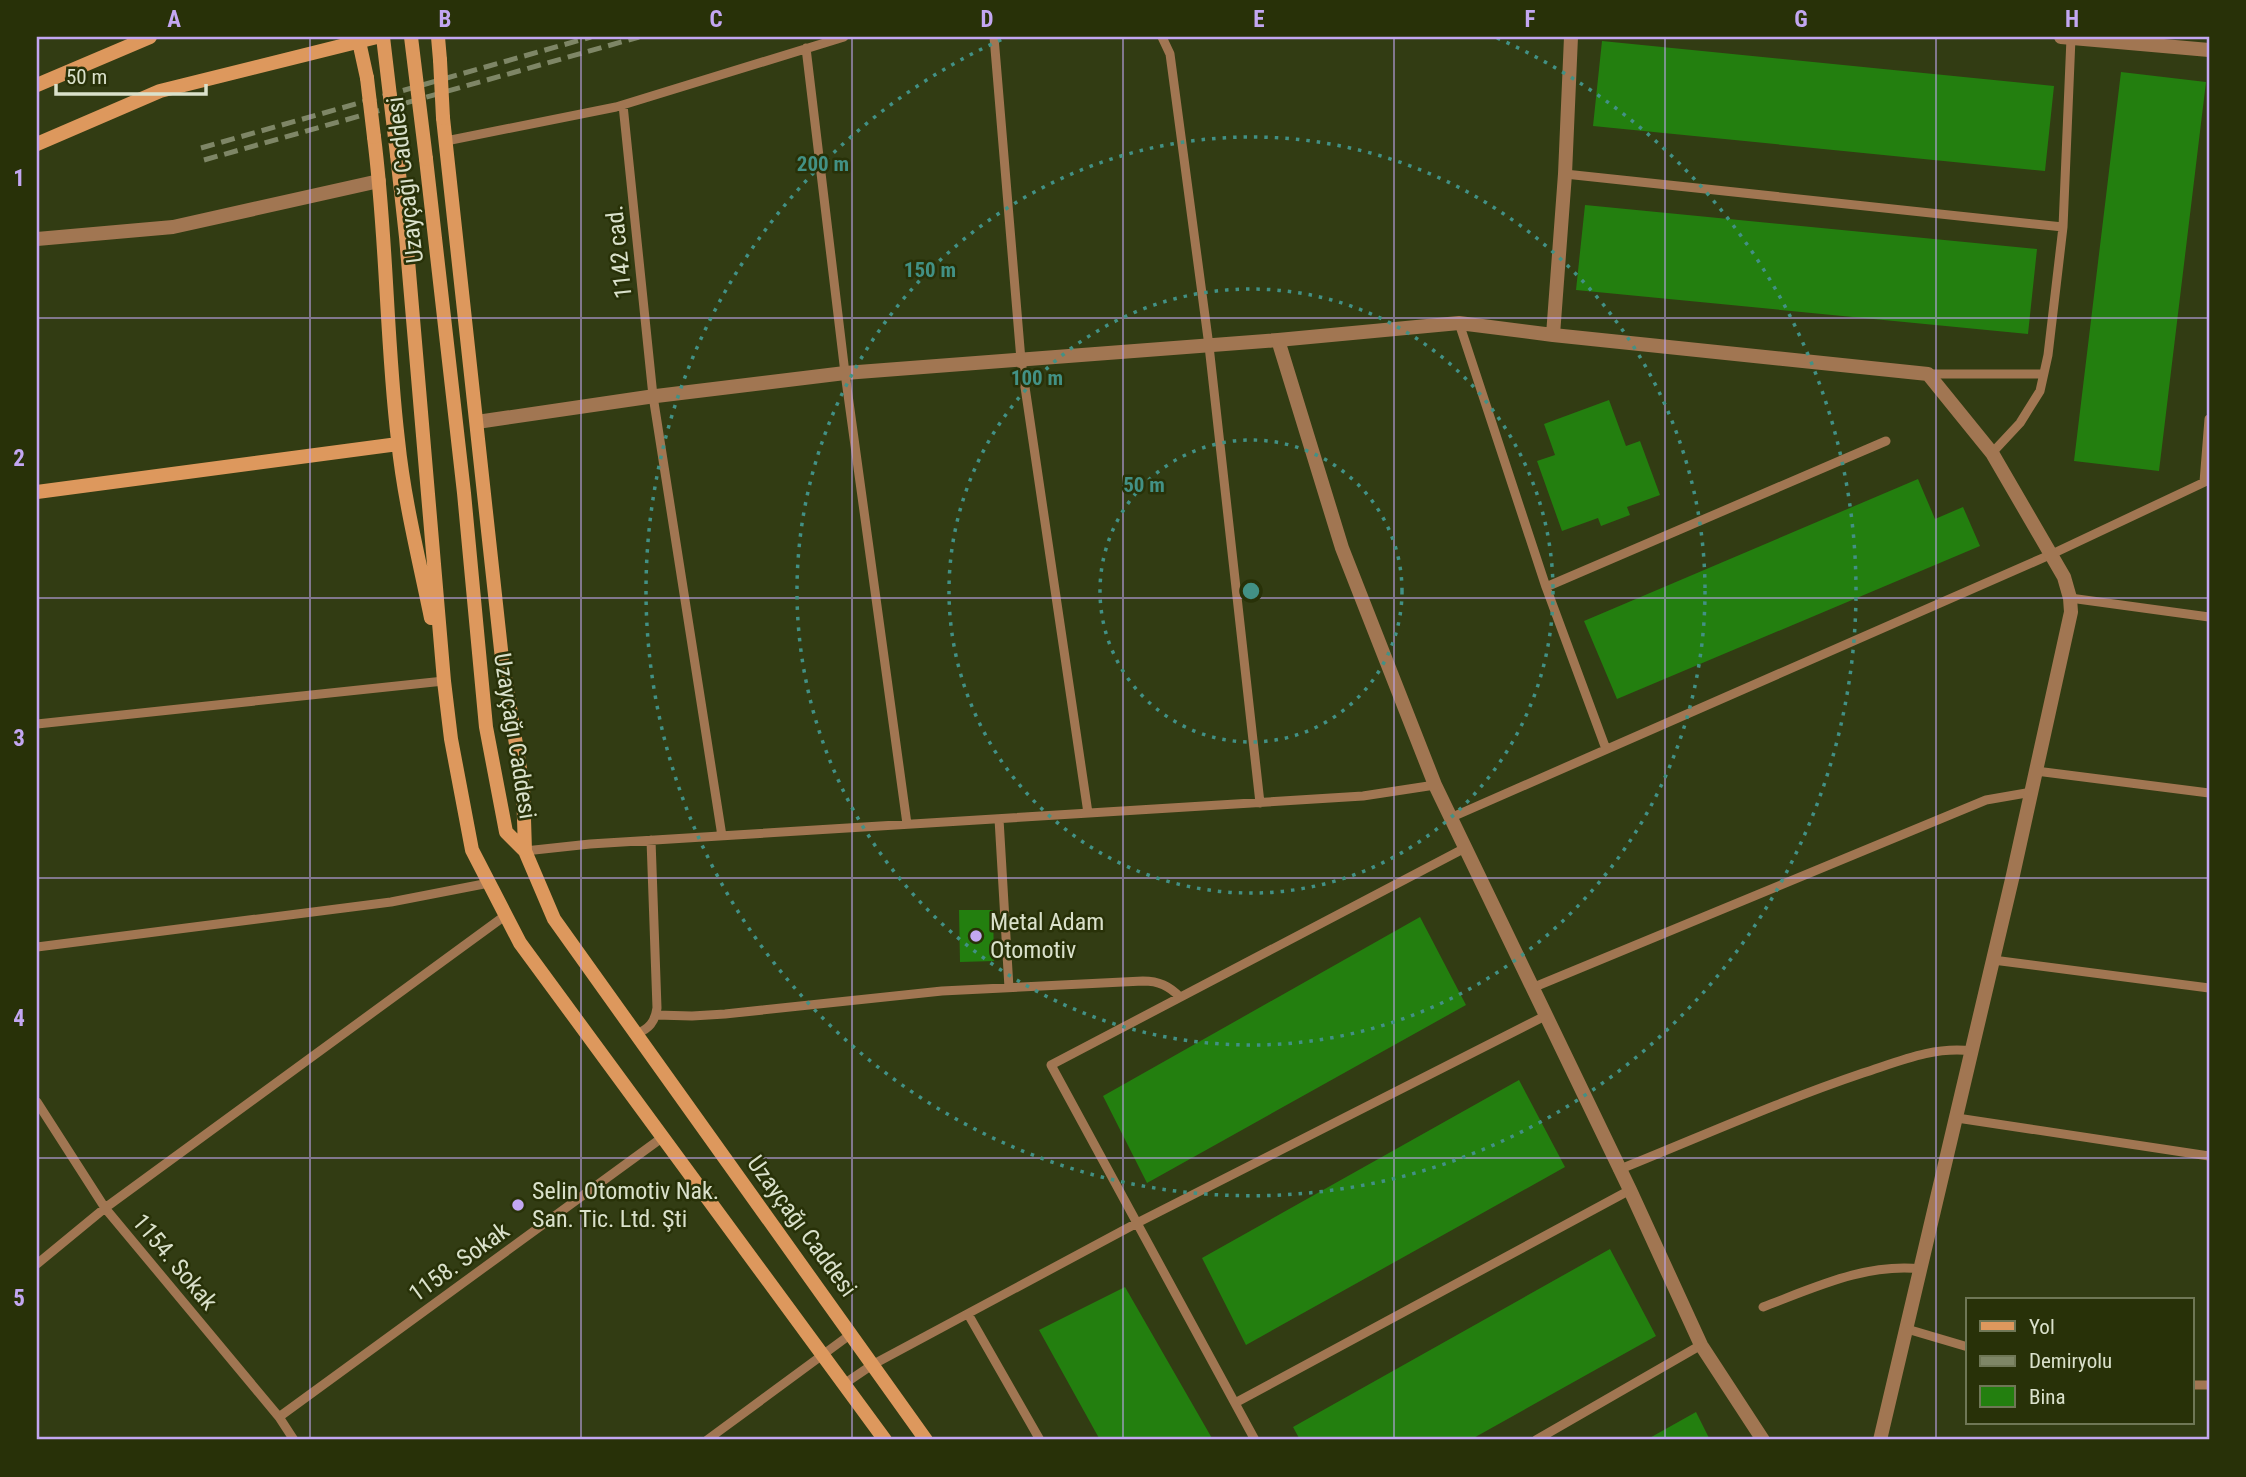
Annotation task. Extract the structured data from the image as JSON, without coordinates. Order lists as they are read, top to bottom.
{
  "streets": {
    "main road": ["Uzayçağı Caddesi"],
    "lane": ["1142 cad.", "1154. Sokak", "1158. Sokak"]
  },
  "crossings": [
    ["Uzayçağı Caddesi", "1158. Sokak"],
    ["1154. Sokak", "1158. Sokak"]
  ],
  "places": ["Metal Adam Otomotiv", "Selin Otomotiv Nak. San. Tic. Ltd. Şti"],
  "legend": ["Yol", "Demiryolu", "Bina"],
  "scale_bar": "50 m",
  "grid": {
    "columns": [
      "A",
      "B",
      "C",
      "D",
      "E",
      "F",
      "G",
      "H"
    ],
    "rows": [
      "1",
      "2",
      "3",
      "4",
      "5"
    ]
  },
  "rings": [
    "200 m",
    "150 m",
    "100 m",
    "50 m"
  ]
}
